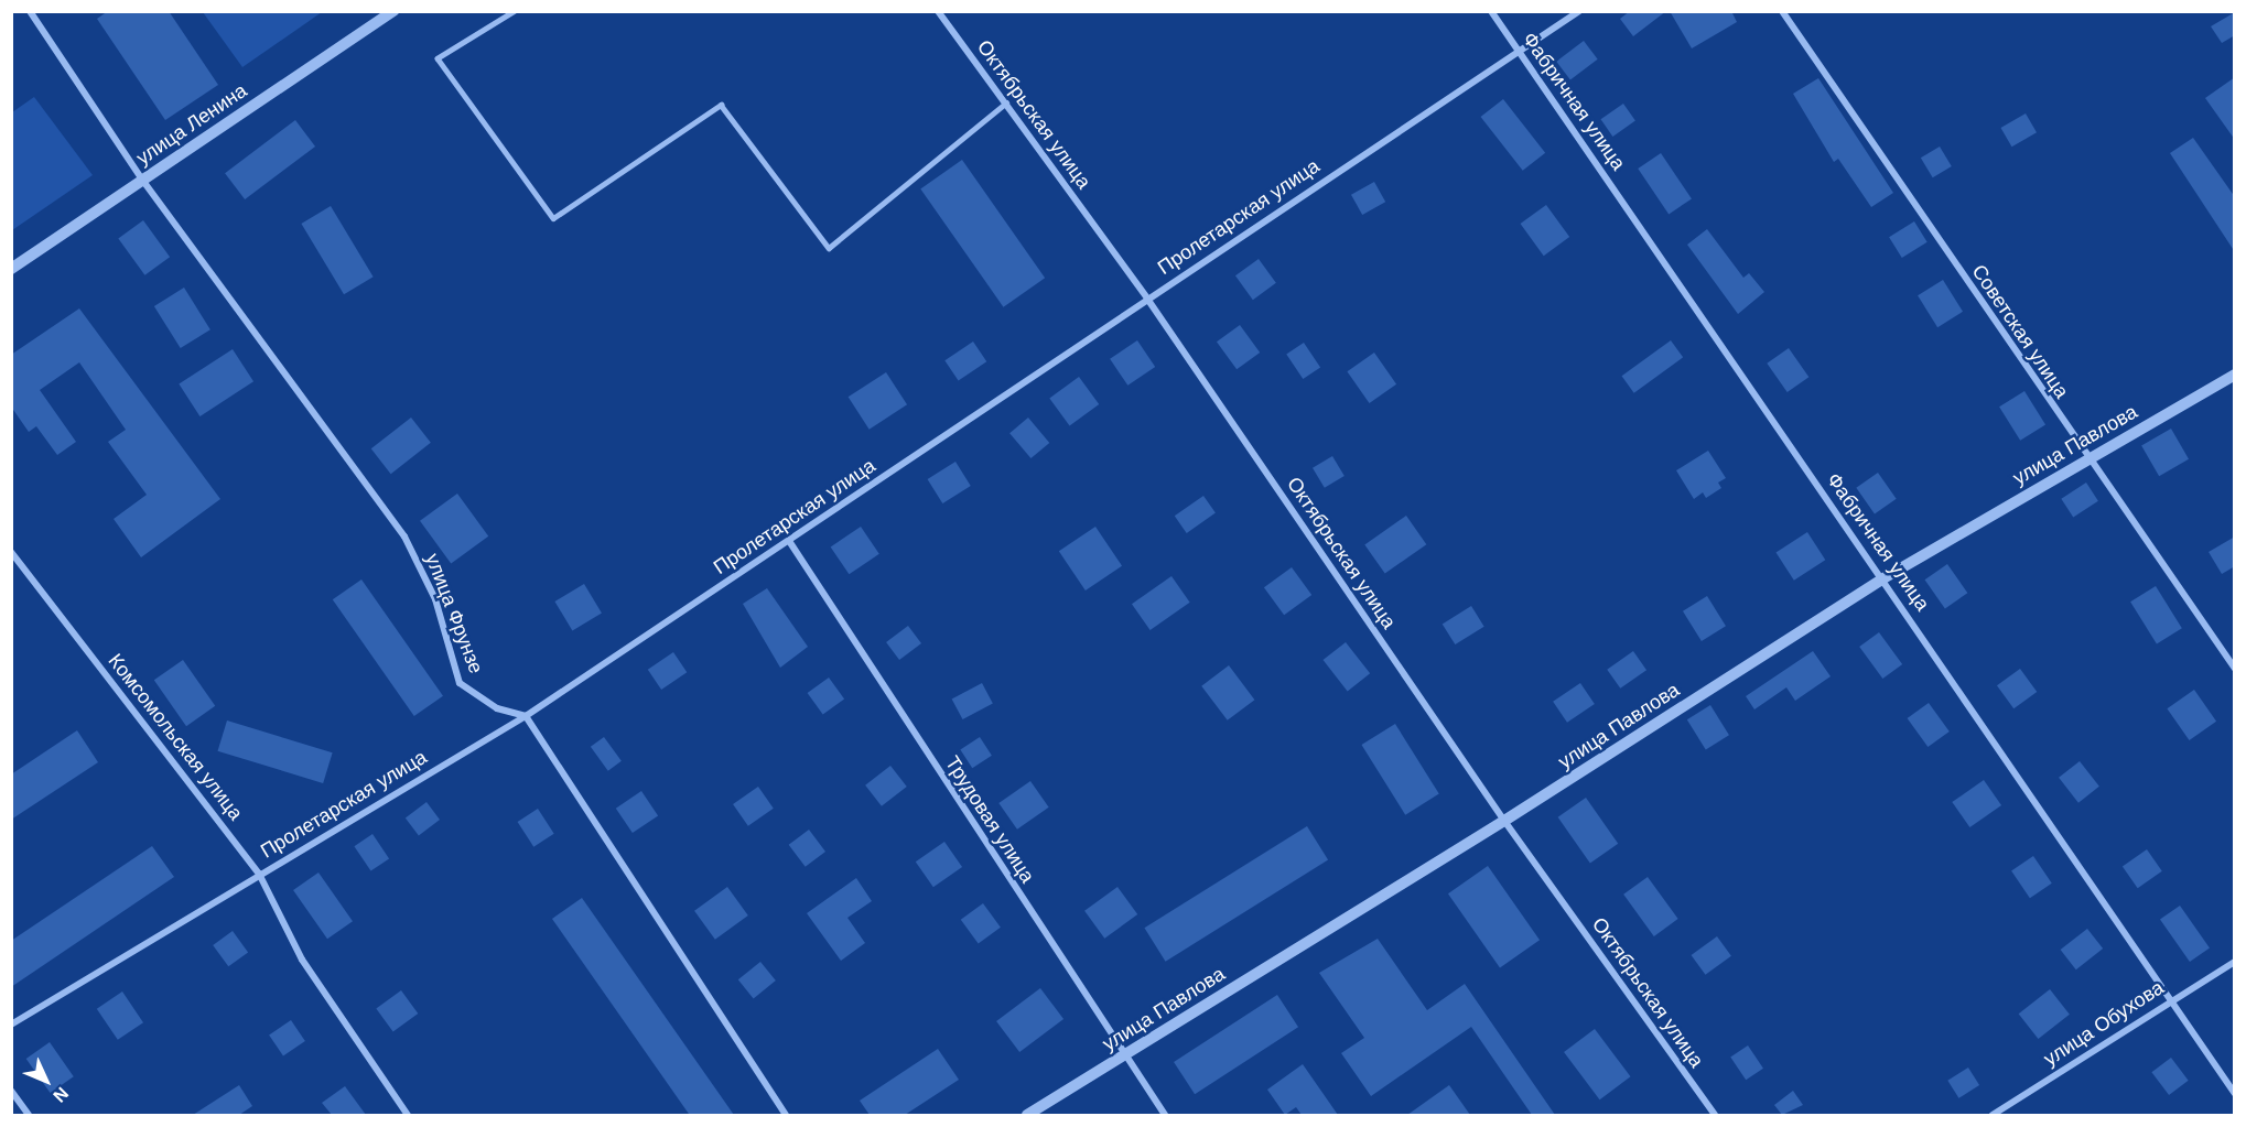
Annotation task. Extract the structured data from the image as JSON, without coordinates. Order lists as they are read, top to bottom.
{
  "streets": {
    "street": [
      "Фабричная улица",
      "Октябрьская улица",
      "улица Ленина",
      "Пролетарская улица",
      "Советская улица",
      "улица Павлова",
      "улица Фрунзе",
      "Комсомольская улица",
      "Трудовая улица",
      "улица Обухова"
    ]
  },
  "crossings": [
    ["Фабричная улица", "Пролетарская улица"],
    ["Фабричная улица", "улица Павлова"],
    ["Фабричная улица", "улица Обухова"],
    ["Октябрьская улица", "Пролетарская улица"],
    ["Октябрьская улица", "улица Павлова"],
    ["улица Ленина", "улица Фрунзе"],
    ["Пролетарская улица", "улица Фрунзе"],
    ["Пролетарская улица", "Комсомольская улица"],
    ["Пролетарская улица", "Трудовая улица"],
    ["Советская улица", "улица Павлова"],
    ["улица Павлова", "Трудовая улица"]
  ],
  "north": "bottom right"
}
